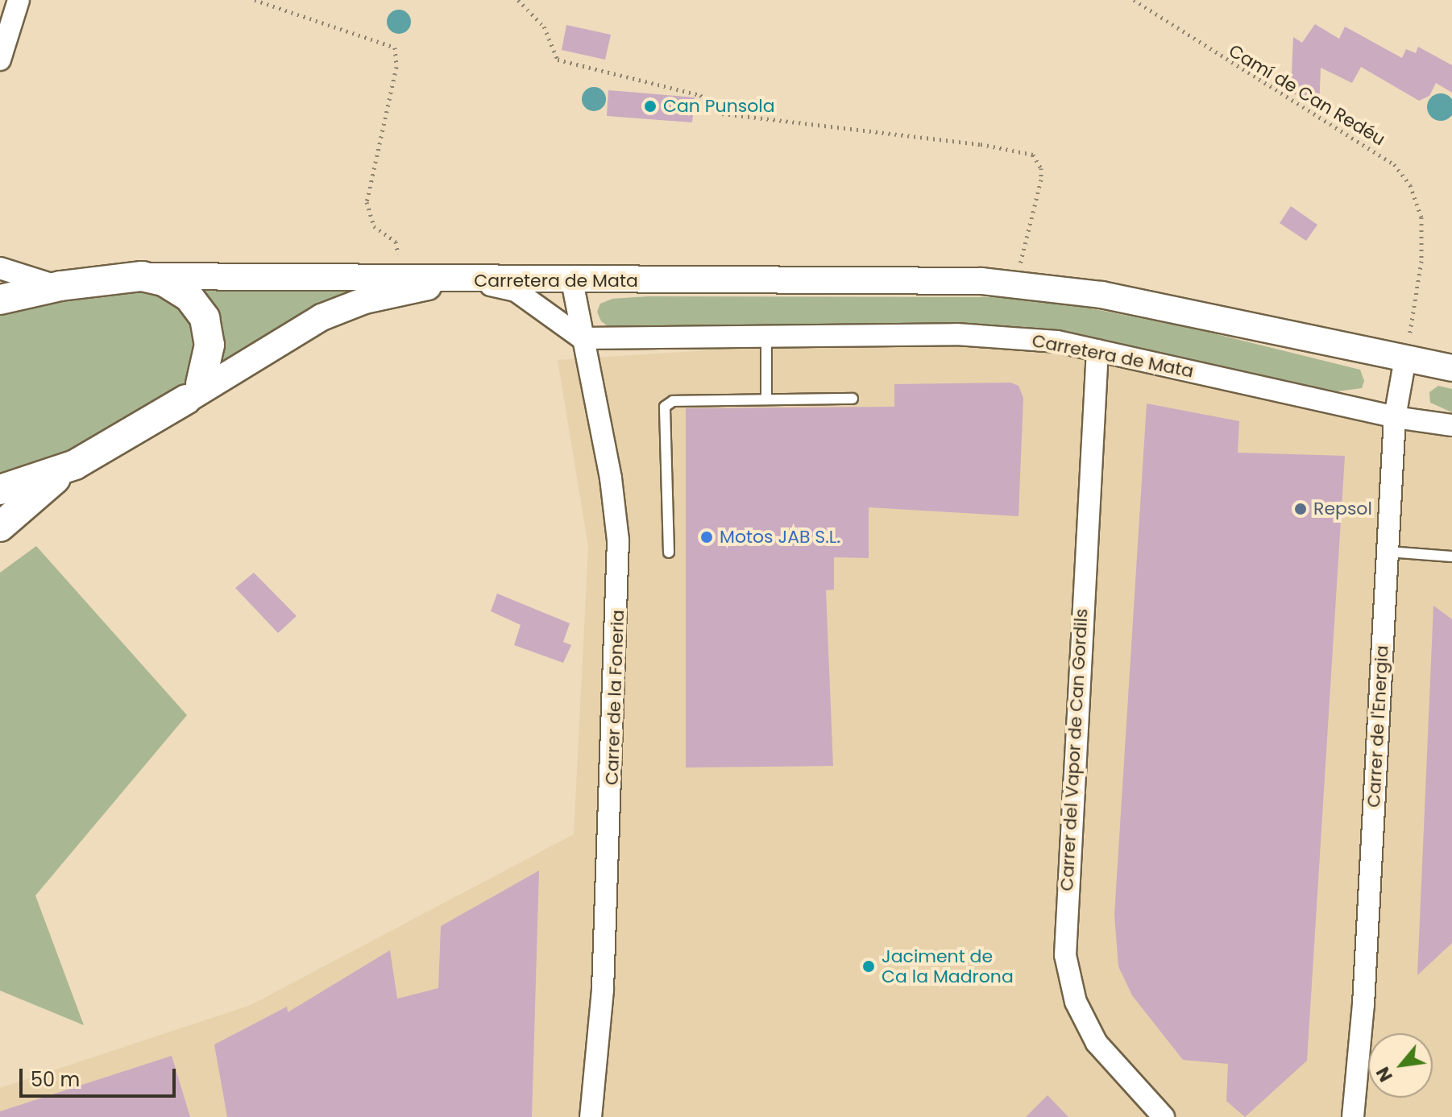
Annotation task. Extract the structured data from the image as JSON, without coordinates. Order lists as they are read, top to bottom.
{
  "streets": {
    "street": [
      "Carretera de Mata",
      "Carrer de la Foneria",
      "Carrer de l'Energia",
      "Carrer del Vapor de Can Gordils"
    ],
    "path": ["Camí de Can Redéu"]
  },
  "crossings": [
    ["Camí de Can Redéu", "Carretera de Mata"],
    ["Camí de Can Redéu", "Carrer de l'Energia"],
    ["Carretera de Mata", "Carrer de la Foneria"],
    ["Carretera de Mata", "Carrer de l'Energia"],
    ["Carretera de Mata", "Carrer del Vapor de Can Gordils"]
  ],
  "places": [
    "Can Punsola",
    "Repsol",
    "Motos JAB S.L.",
    "Jaciment de Ca la Madrona"
  ],
  "scale_bar": "50 m",
  "north": "bottom left"
}
